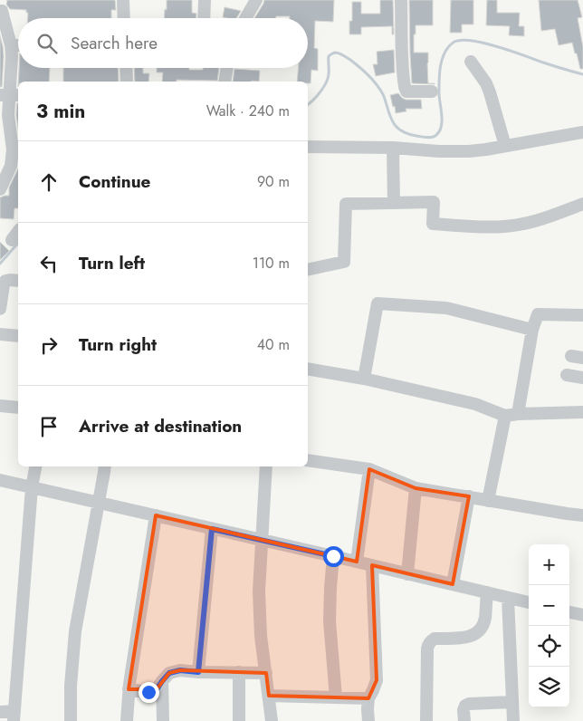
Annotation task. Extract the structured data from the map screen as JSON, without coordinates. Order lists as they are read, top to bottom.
{
  "page": {
    "search": "Search here",
    "heading": ["3 min", "Walk · 240 m"],
    "list": [
      ["Continue", "90 m"],
      ["Turn left", "110 m"],
      ["Turn right", "40 m"],
      "Arrive at destination"
    ],
    "map_buttons": ["+", "−"]
  }
}
